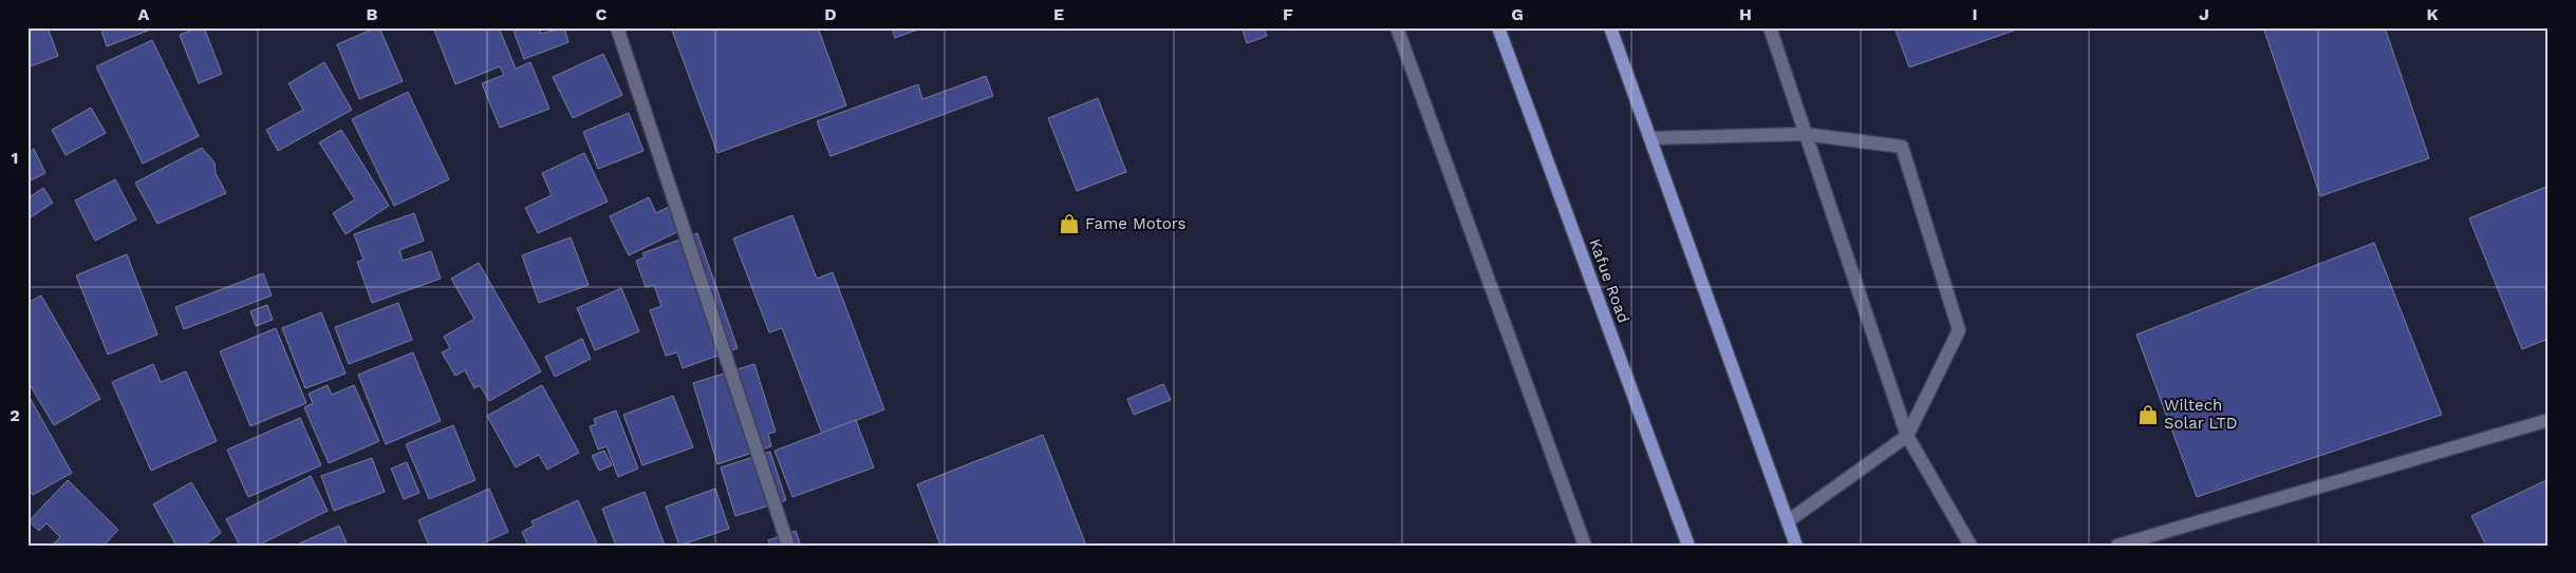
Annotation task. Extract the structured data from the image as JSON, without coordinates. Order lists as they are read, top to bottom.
{
  "streets": {
    "main road": ["Kafue Road"]
  },
  "places": {
    "shop": ["Fame Motors", "Wiltech Solar LTD"]
  },
  "grid": {
    "columns": [
      "A",
      "B",
      "C",
      "D",
      "E",
      "F",
      "G",
      "H",
      "I",
      "J",
      "K"
    ],
    "rows": ["1", "2"]
  }
}
